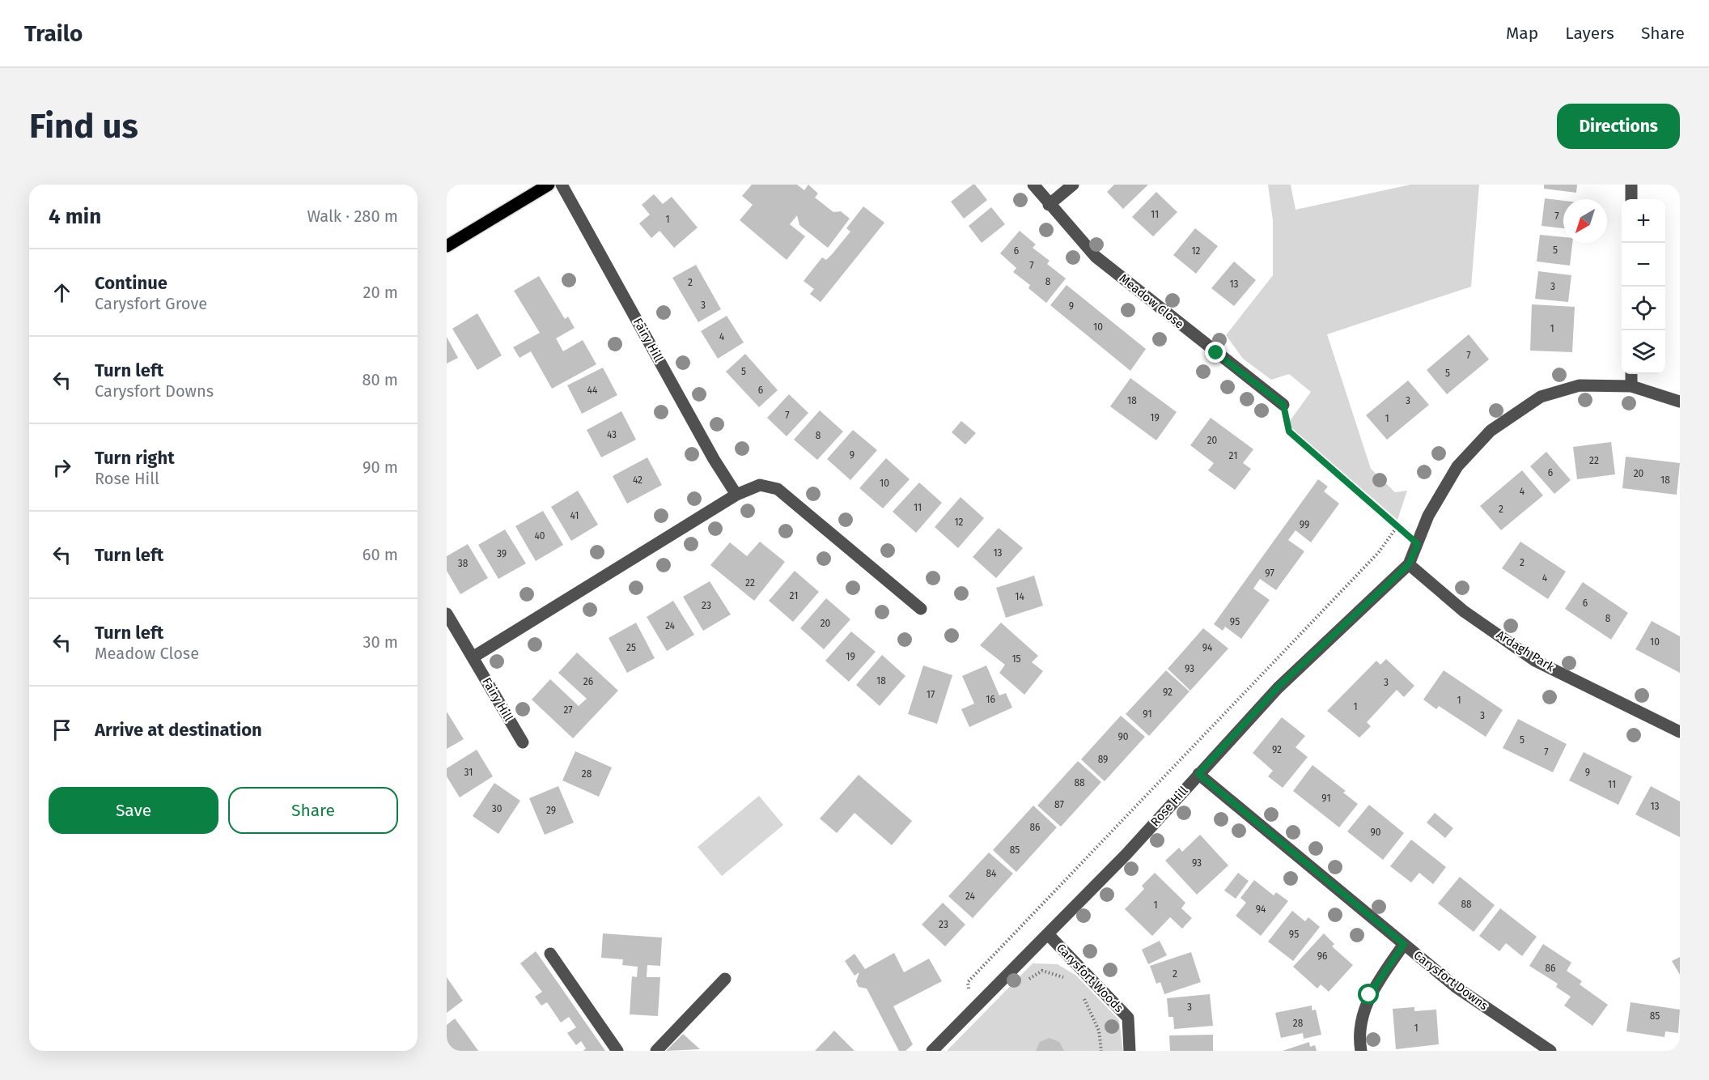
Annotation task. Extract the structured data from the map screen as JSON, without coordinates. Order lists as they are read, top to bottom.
{
  "streets": {
    "street": [
      "Meadow Close",
      "Fairy Hill",
      "Ardagh Park",
      "Rose Hill",
      "Carysfort Woods",
      "Carysfort Downs"
    ]
  },
  "crossings": [
    ["Ardagh Park", "Rose Hill"],
    ["Rose Hill", "Carysfort Woods"],
    ["Rose Hill", "Carysfort Downs"]
  ],
  "house_numbers": [
    "11",
    "7",
    "1",
    "5",
    "6",
    "12",
    "7",
    "8",
    "2",
    "13",
    "3",
    "3",
    "9",
    "10",
    "1",
    "4",
    "7",
    "5",
    "5",
    "44",
    "6",
    "18",
    "3",
    "7",
    "19",
    "1",
    "43",
    "8",
    "20",
    "9",
    "21",
    "22",
    "6",
    "20",
    "42",
    "18",
    "10",
    "4",
    "11",
    "2",
    "41",
    "12",
    "99",
    "40",
    "13",
    "39",
    "2",
    "38",
    "97",
    "4",
    "22",
    "21",
    "14",
    "6",
    "23",
    "8",
    "95",
    "20",
    "24",
    "10",
    "25",
    "94",
    "19",
    "15",
    "93",
    "18",
    "26",
    "3",
    "92",
    "17",
    "16",
    "1",
    "1",
    "27",
    "91",
    "3",
    "90",
    "5",
    "92",
    "7",
    "89",
    "31",
    "9",
    "28",
    "88",
    "11",
    "91",
    "87",
    "13",
    "30",
    "29",
    "86",
    "90",
    "85",
    "93",
    "84",
    "24",
    "88",
    "1",
    "94",
    "23",
    "95",
    "96",
    "86",
    "2",
    "3",
    "85",
    "28",
    "1"
  ],
  "north": "bottom left",
  "page": {
    "header": "Trailo",
    "nav": ["Map", "Layers", "Share"],
    "buttons": [
      "Directions",
      ["Save", "Share"]
    ],
    "title": "Find us",
    "heading": ["4 min", "Walk · 280 m"],
    "map_buttons": ["+", "−"],
    "list": [
      ["Continue", "Carysfort Grove", "20 m"],
      ["Turn left", "Carysfort Downs", "80 m"],
      ["Turn right", "Rose Hill", "90 m"],
      ["Turn left", "60 m"],
      ["Turn left", "Meadow Close", "30 m"],
      "Arrive at destination"
    ]
  }
}
